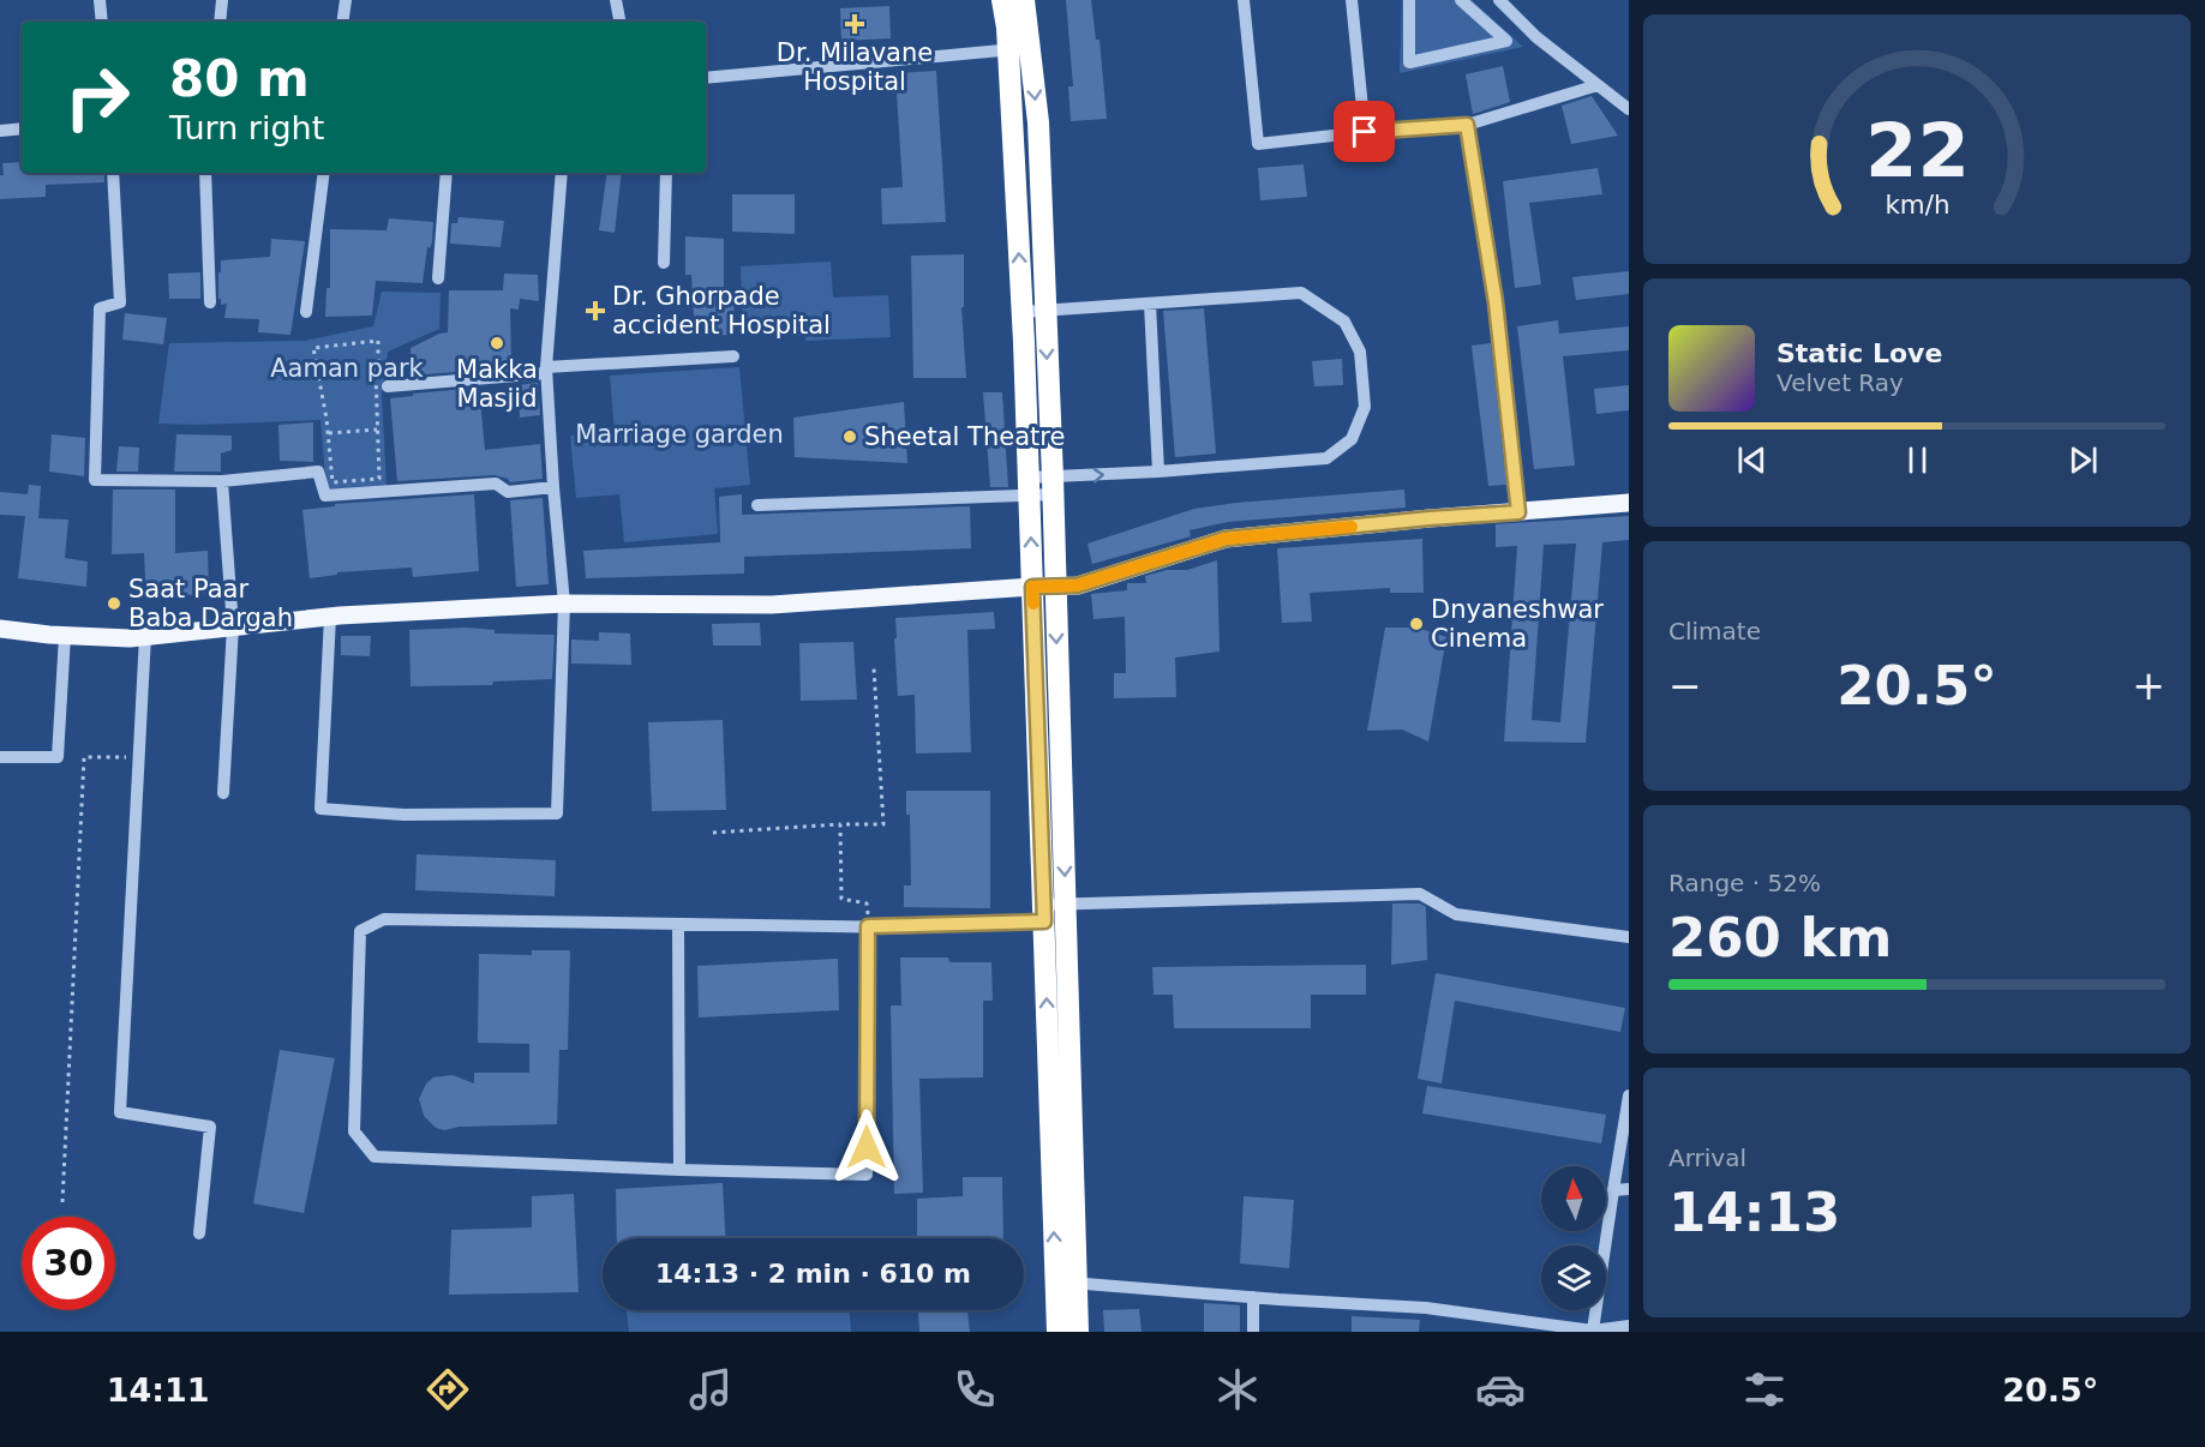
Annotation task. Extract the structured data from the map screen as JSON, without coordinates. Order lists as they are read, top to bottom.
{
  "parks": ["Aaman park", "Marriage garden"],
  "places": {
    "health": ["Dr. Milavane Hospital", "Dr. Ghorpade accident Hospital"],
    "other": [
      "Makka Masjid",
      "Sheetal Theatre",
      "Saat Paar Baba Dargah",
      "Dnyaneshwar Cinema"
    ]
  },
  "north": "top",
  "page": {
    "turn": ["80 m", "Turn right"],
    "song": ["Static Love", "Velvet Ray"],
    "tile": [
      "Climate",
      ["Range · 52%", "260 km"],
      ["Arrival", "14:13"]
    ],
    "heat": ["−", "20.5°", "+"],
    "limit": "30",
    "trip": "14:13 · 2 min · 610 m",
    "tabs": ["14:11", "20.5°"],
    "gauge": ["22", "km/h"]
  }
}
